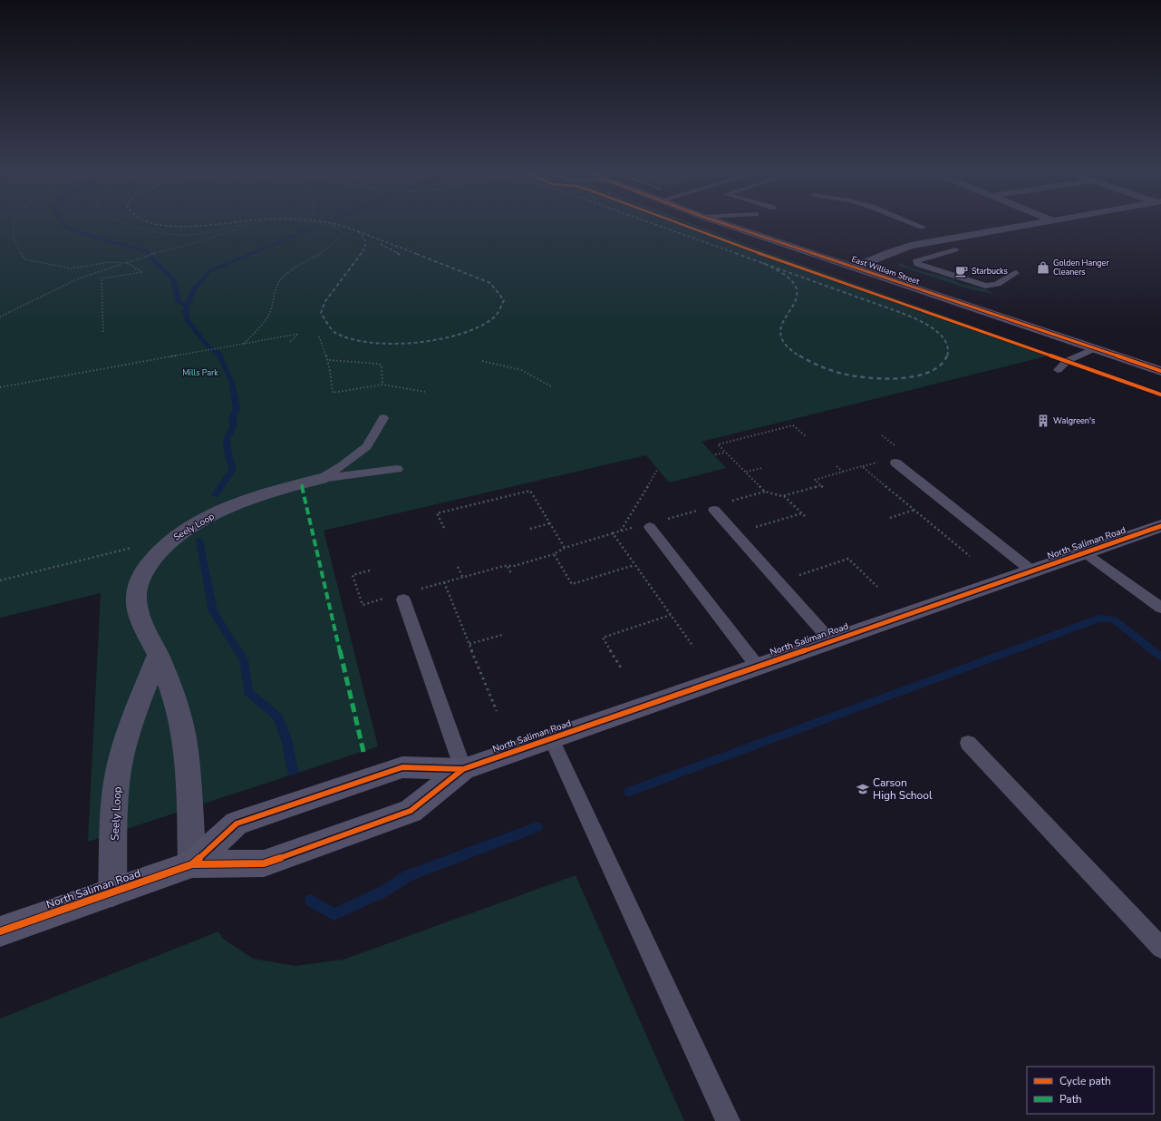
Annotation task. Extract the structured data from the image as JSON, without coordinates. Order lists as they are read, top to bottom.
{
  "streets": {
    "main road": ["East William Street", "North Saliman Road"],
    "street": ["Seely Loop"]
  },
  "crossings": [
    ["Seely Loop", "North Saliman Road"]
  ],
  "parks": ["Mills Park"],
  "places": {
    "shop": ["Golden Hanger Cleaners"],
    "cafe": ["Starbucks"],
    "building": ["Walgreen's"],
    "school or university": ["Carson High School"]
  },
  "legend": ["Cycle path", "Path"]
}
